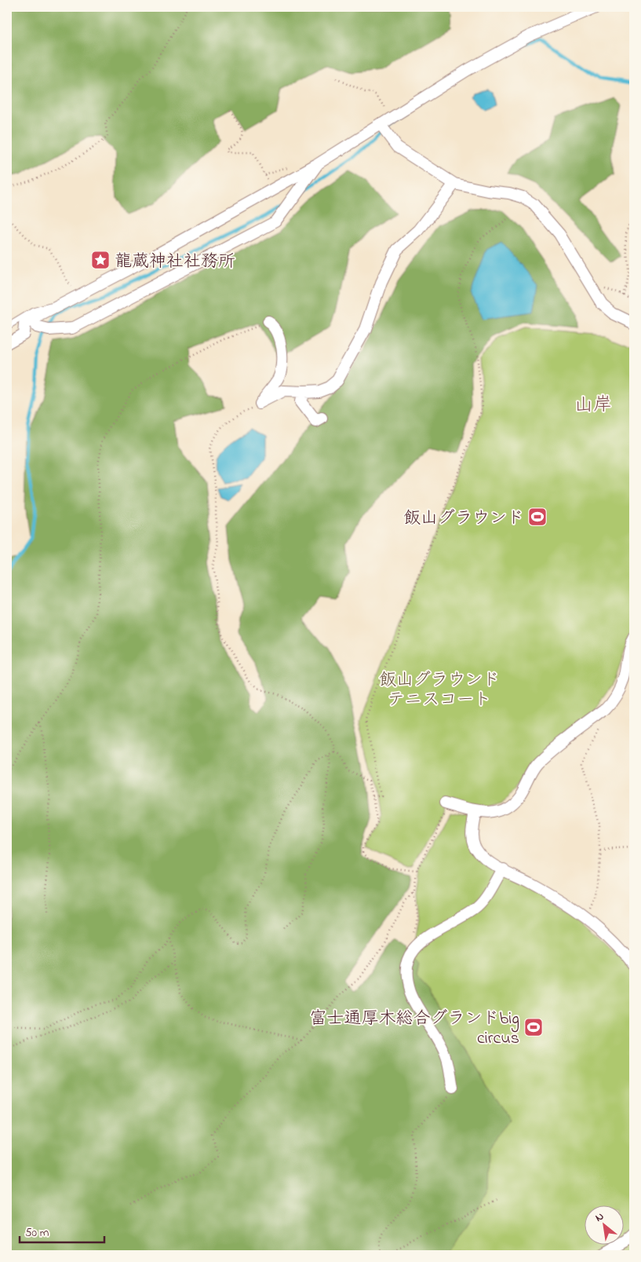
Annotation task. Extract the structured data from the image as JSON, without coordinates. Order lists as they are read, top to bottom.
{
  "districts": ["山岸"],
  "parks": ["飯山グラウンド テニスコート"],
  "places": {
    "place": ["龍蔵神社社務所"],
    "sports": ["飯山グラウンド", "富士通厚木総合グランドbig circus"]
  },
  "scale_bar": "50 m",
  "north": "top left"
}
